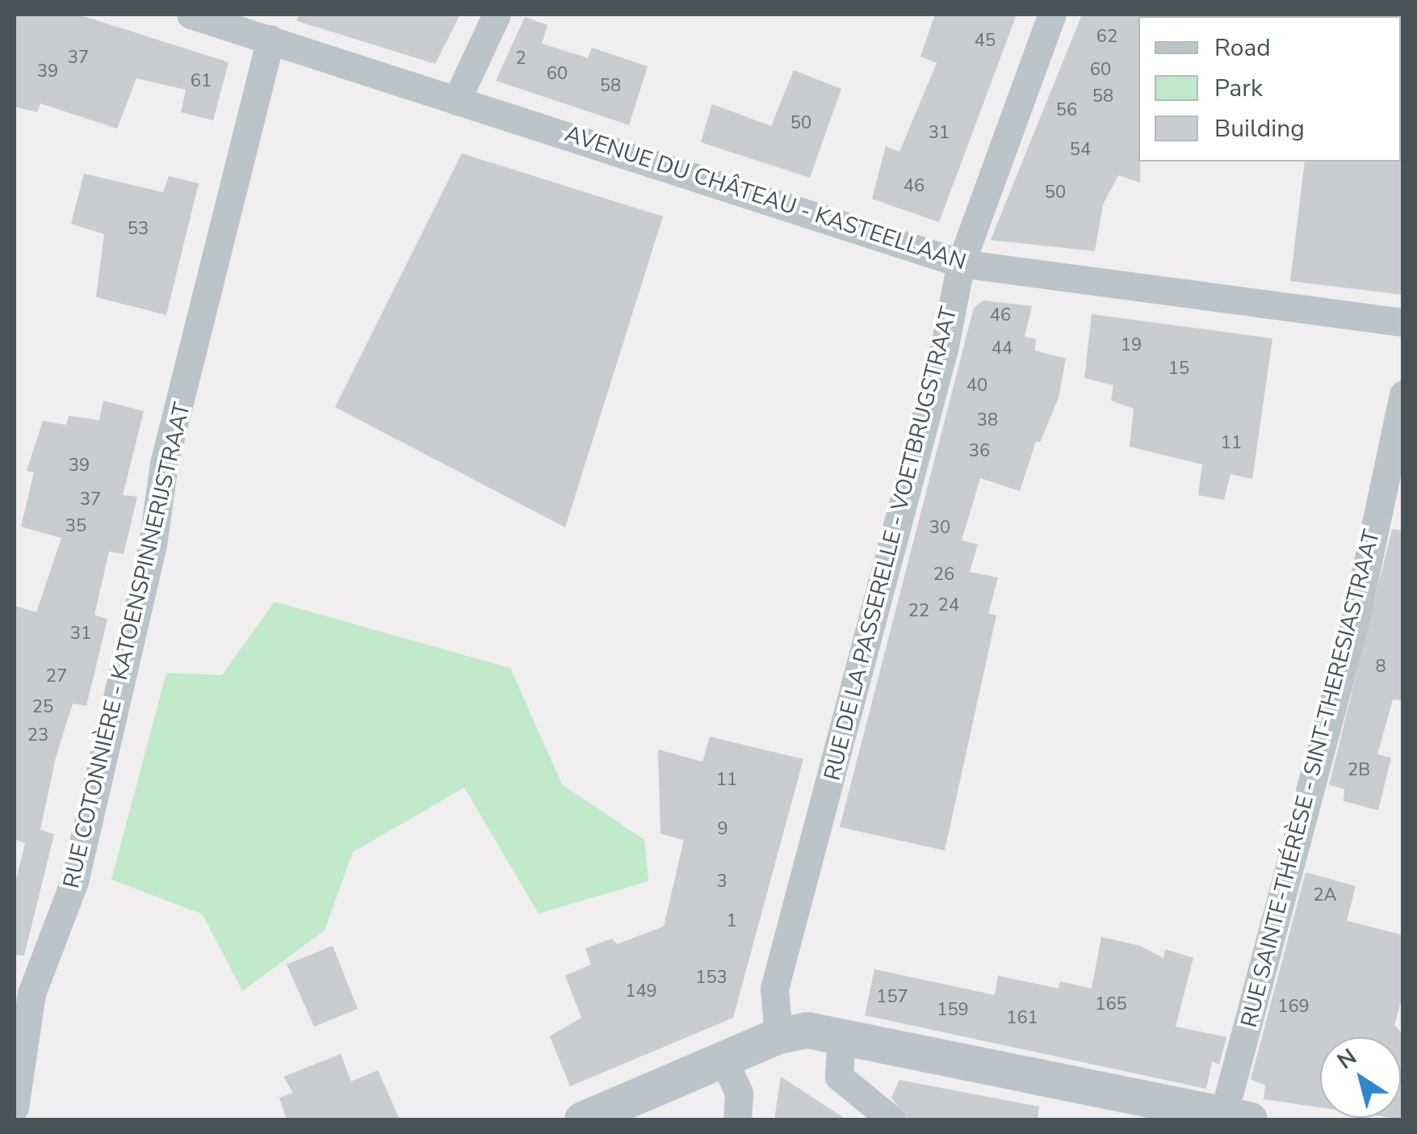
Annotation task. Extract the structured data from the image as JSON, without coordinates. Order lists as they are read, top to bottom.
{
  "streets": {
    "street": [
      "AVENUE DU CHÂTEAU - KASTEELLAAN",
      "RUE DE LA PASSERELLE - VOETBRUGSTRAAT",
      "RUE COTONNIÈRE - KATOENSPINNERIJSTRAAT",
      "RUE SAINTE-THÉRÈSE - SINT-THERESIASTRAAT"
    ]
  },
  "crossings": [
    ["AVENUE DU CHÂTEAU - KASTEELLAAN", "RUE DE LA PASSERELLE - VOETBRUGSTRAAT"],
    ["AVENUE DU CHÂTEAU - KASTEELLAAN", "RUE COTONNIÈRE - KATOENSPINNERIJSTRAAT"]
  ],
  "house_numbers": [
    "62",
    "45",
    "37",
    "2",
    "60",
    "39",
    "60",
    "61",
    "58",
    "58",
    "56",
    "50",
    "31",
    "54",
    "46",
    "50",
    "53",
    "46",
    "19",
    "44",
    "15",
    "40",
    "38",
    "11",
    "36",
    "39",
    "37",
    "35",
    "30",
    "26",
    "24",
    "22",
    "31",
    "8",
    "27",
    "25",
    "23",
    "2B",
    "11",
    "9",
    "3",
    "2A",
    "1",
    "153",
    "149",
    "157",
    "165",
    "169",
    "159",
    "161"
  ],
  "legend": ["Road", "Park", "Building"],
  "north": "top left"
}
